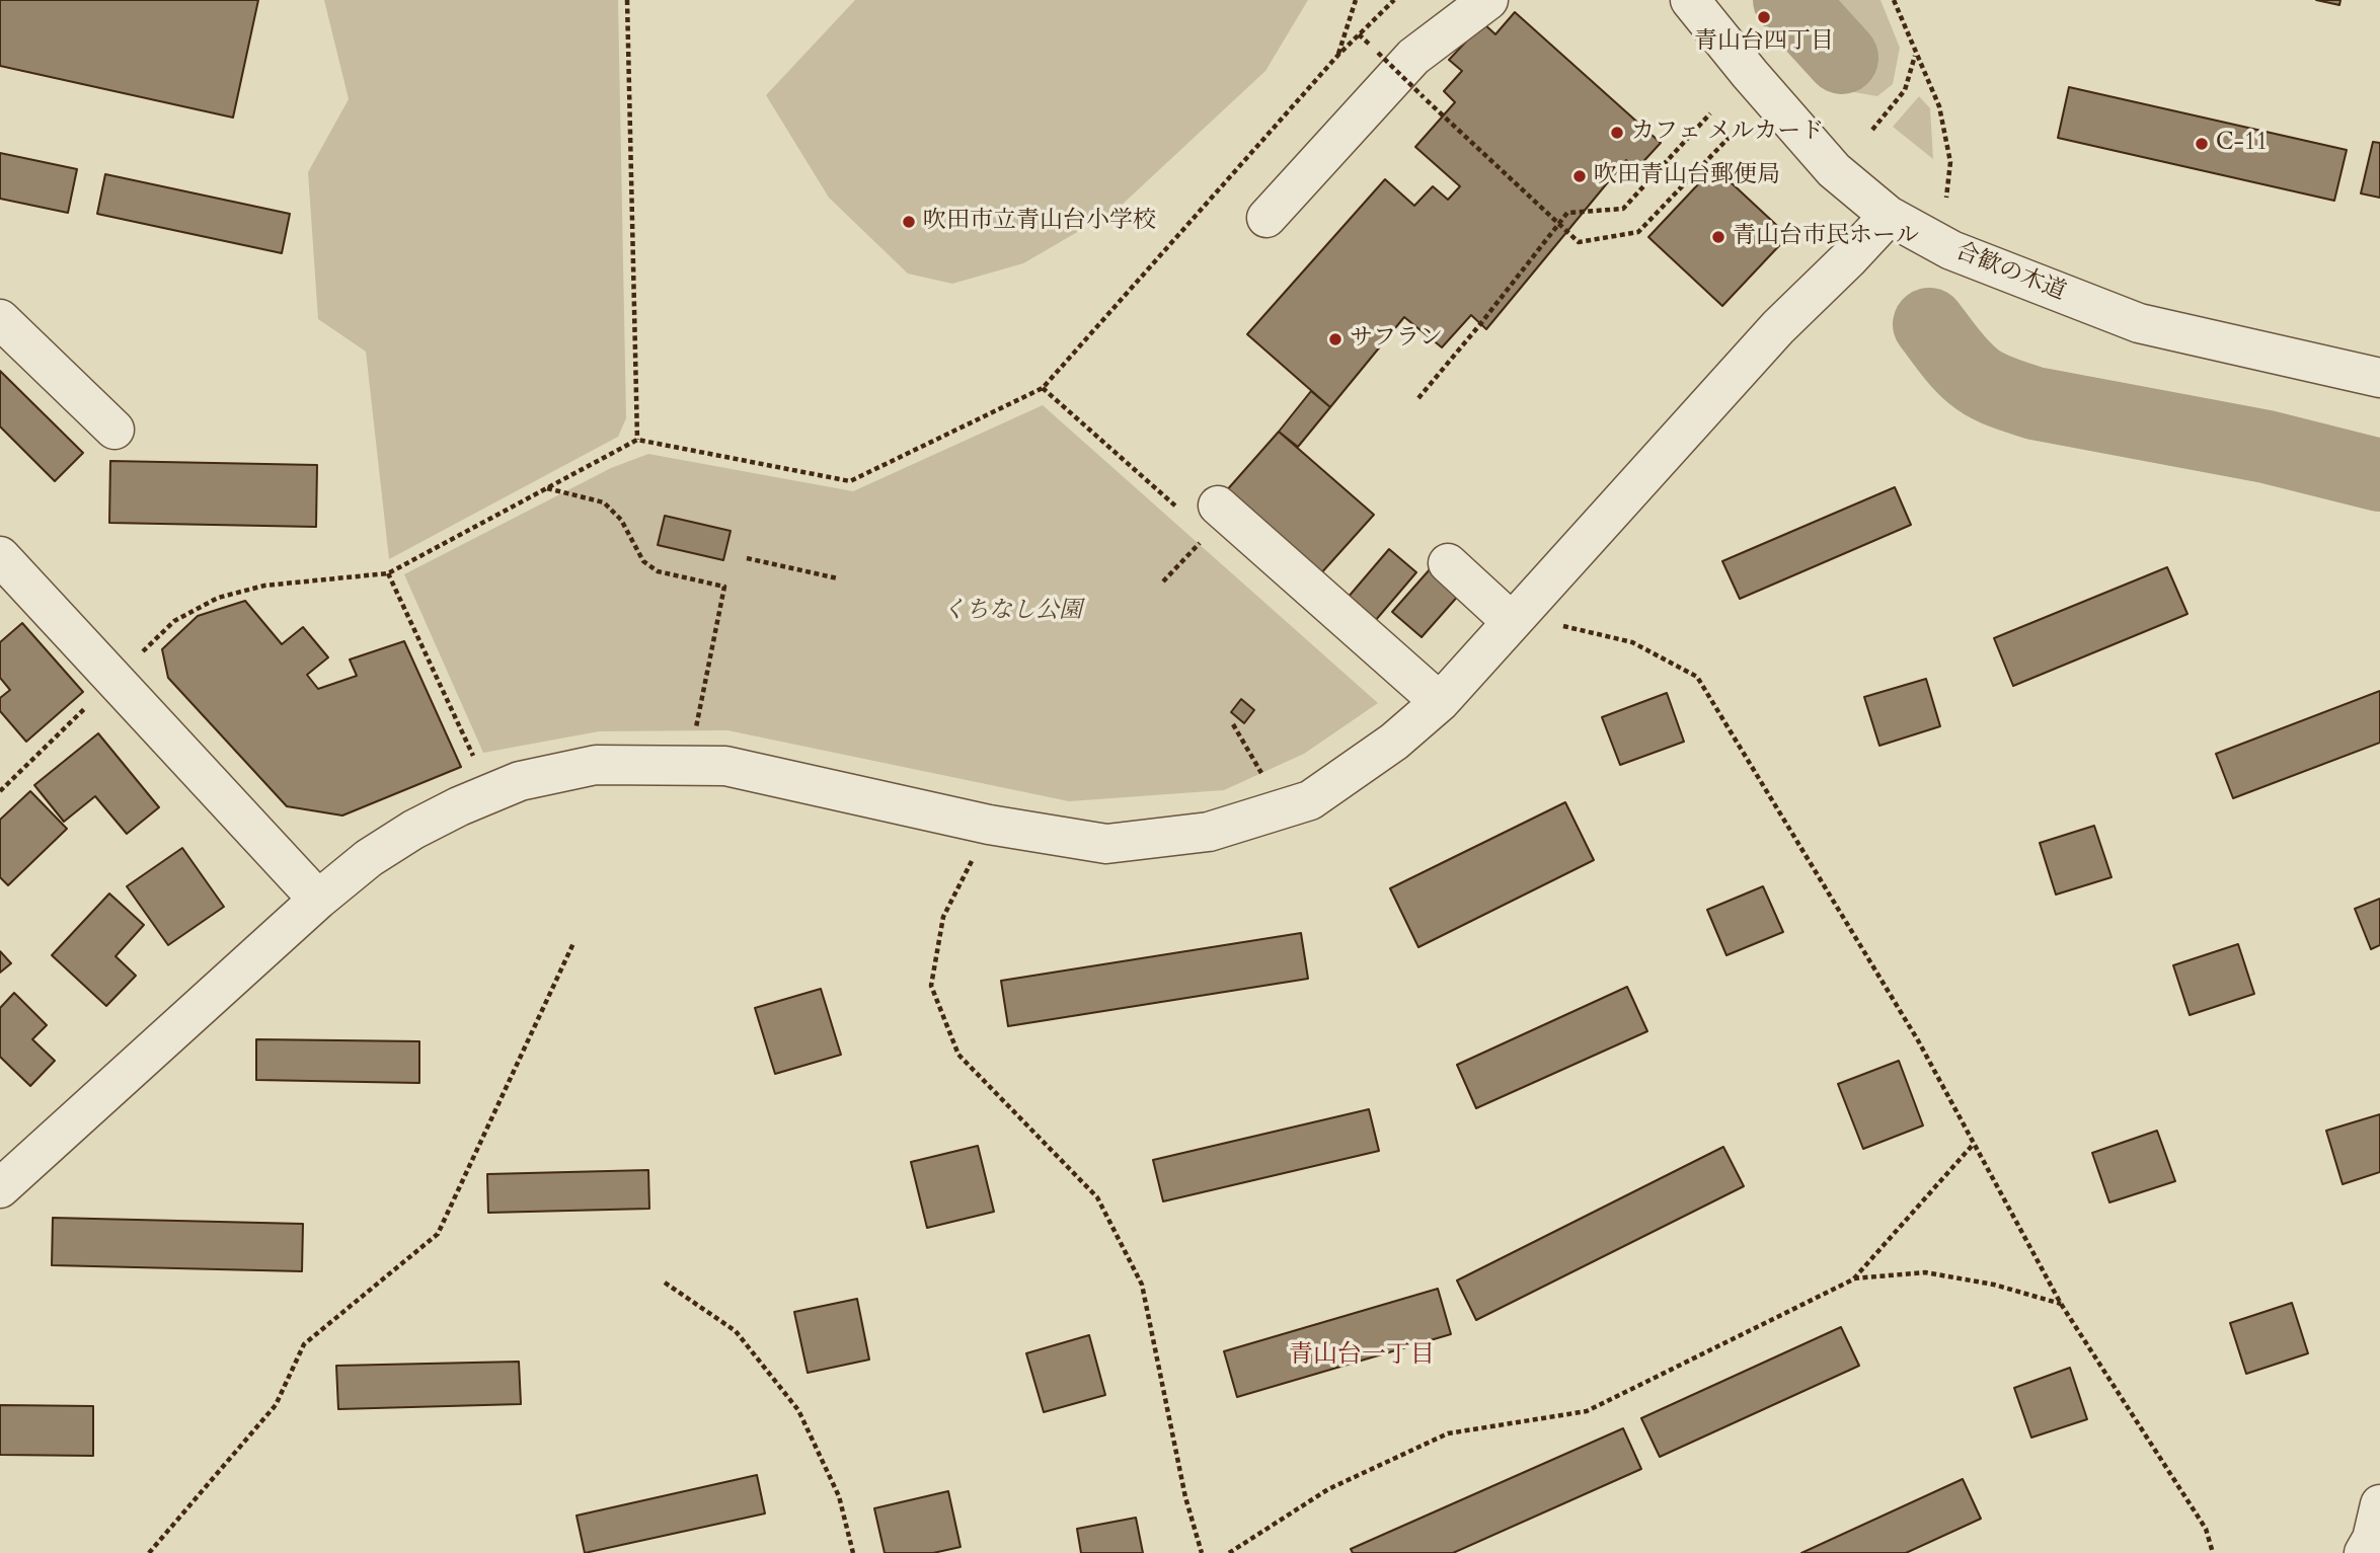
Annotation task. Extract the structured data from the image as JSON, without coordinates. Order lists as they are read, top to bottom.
{
  "streets": {
    "street": ["合歓の木道"]
  },
  "districts": ["青山台一丁目"],
  "parks": ["くちなし公園"],
  "places": [
    "青山台四丁目",
    "カフェ メルカード",
    "C-11",
    "吹田青山台郵便局",
    "吹田市立青山台小学校",
    "青山台市民ホール",
    "サフラン"
  ]
}
